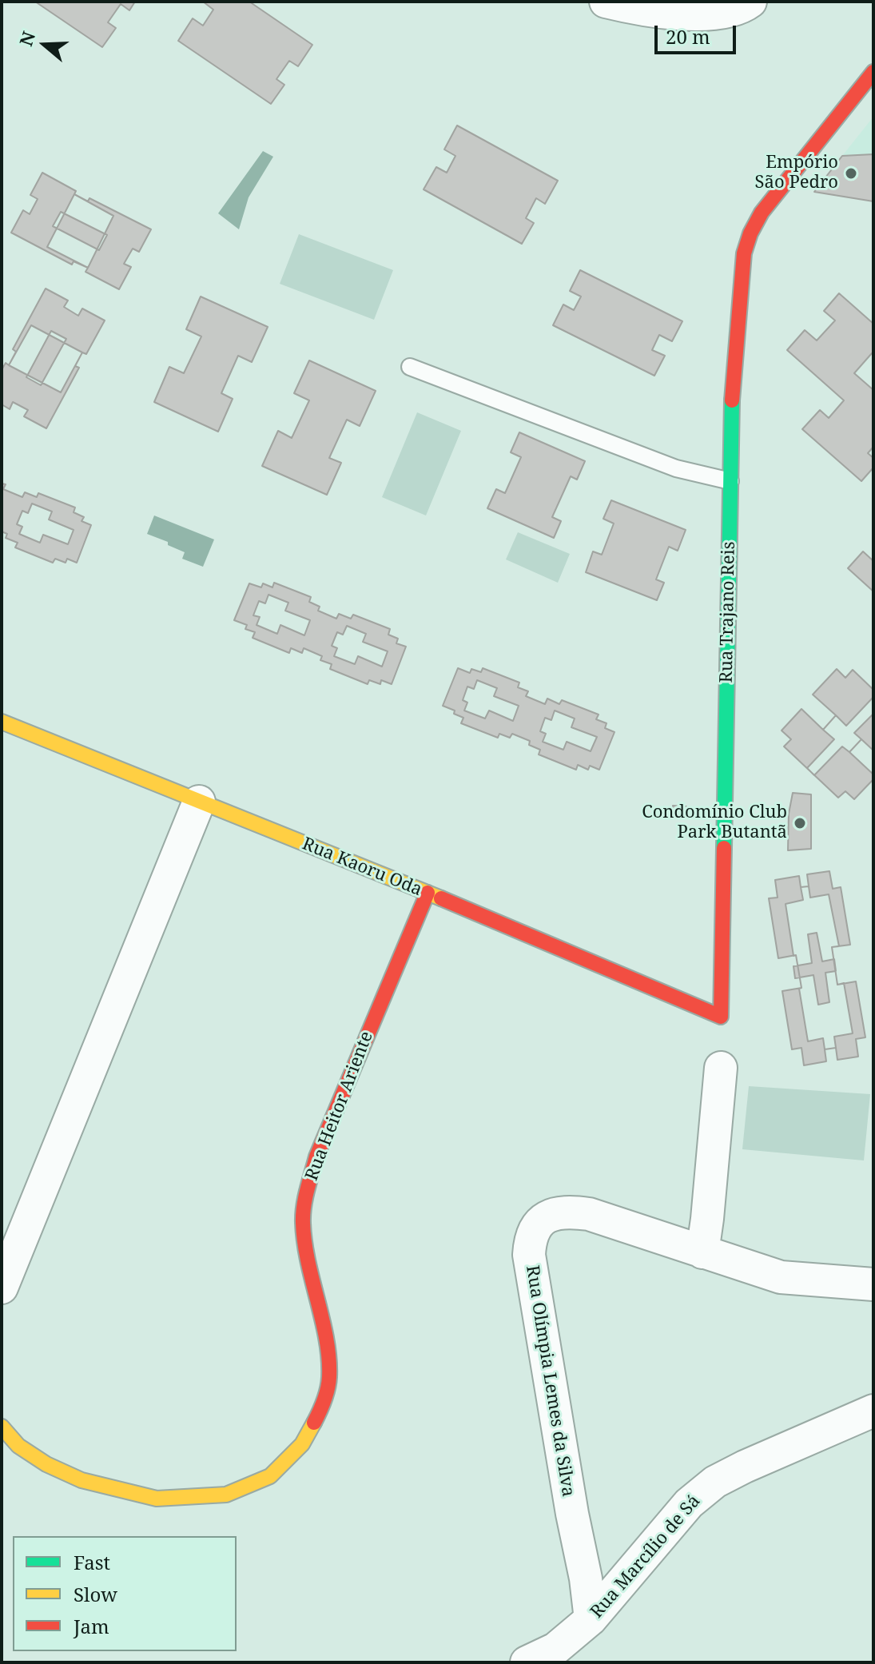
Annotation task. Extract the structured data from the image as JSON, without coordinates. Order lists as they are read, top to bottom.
{
  "streets": {
    "street": [
      "Rua Trajano Reis",
      "Rua Kaoru Oda",
      "Rua Heitor Ariente",
      "Rua Olímpia Lemes da Silva",
      "Rua Marcílio de Sá"
    ]
  },
  "crossings": [
    ["Rua Trajano Reis", "Rua Kaoru Oda"],
    ["Rua Kaoru Oda", "Rua Heitor Ariente"],
    ["Rua Olímpia Lemes da Silva", "Rua Marcílio de Sá"]
  ],
  "places": ["Empório São Pedro", "Condomínio Club Park Butantã"],
  "legend": ["Fast", "Slow", "Jam"],
  "scale_bar": "20 m",
  "north": "left"
}
